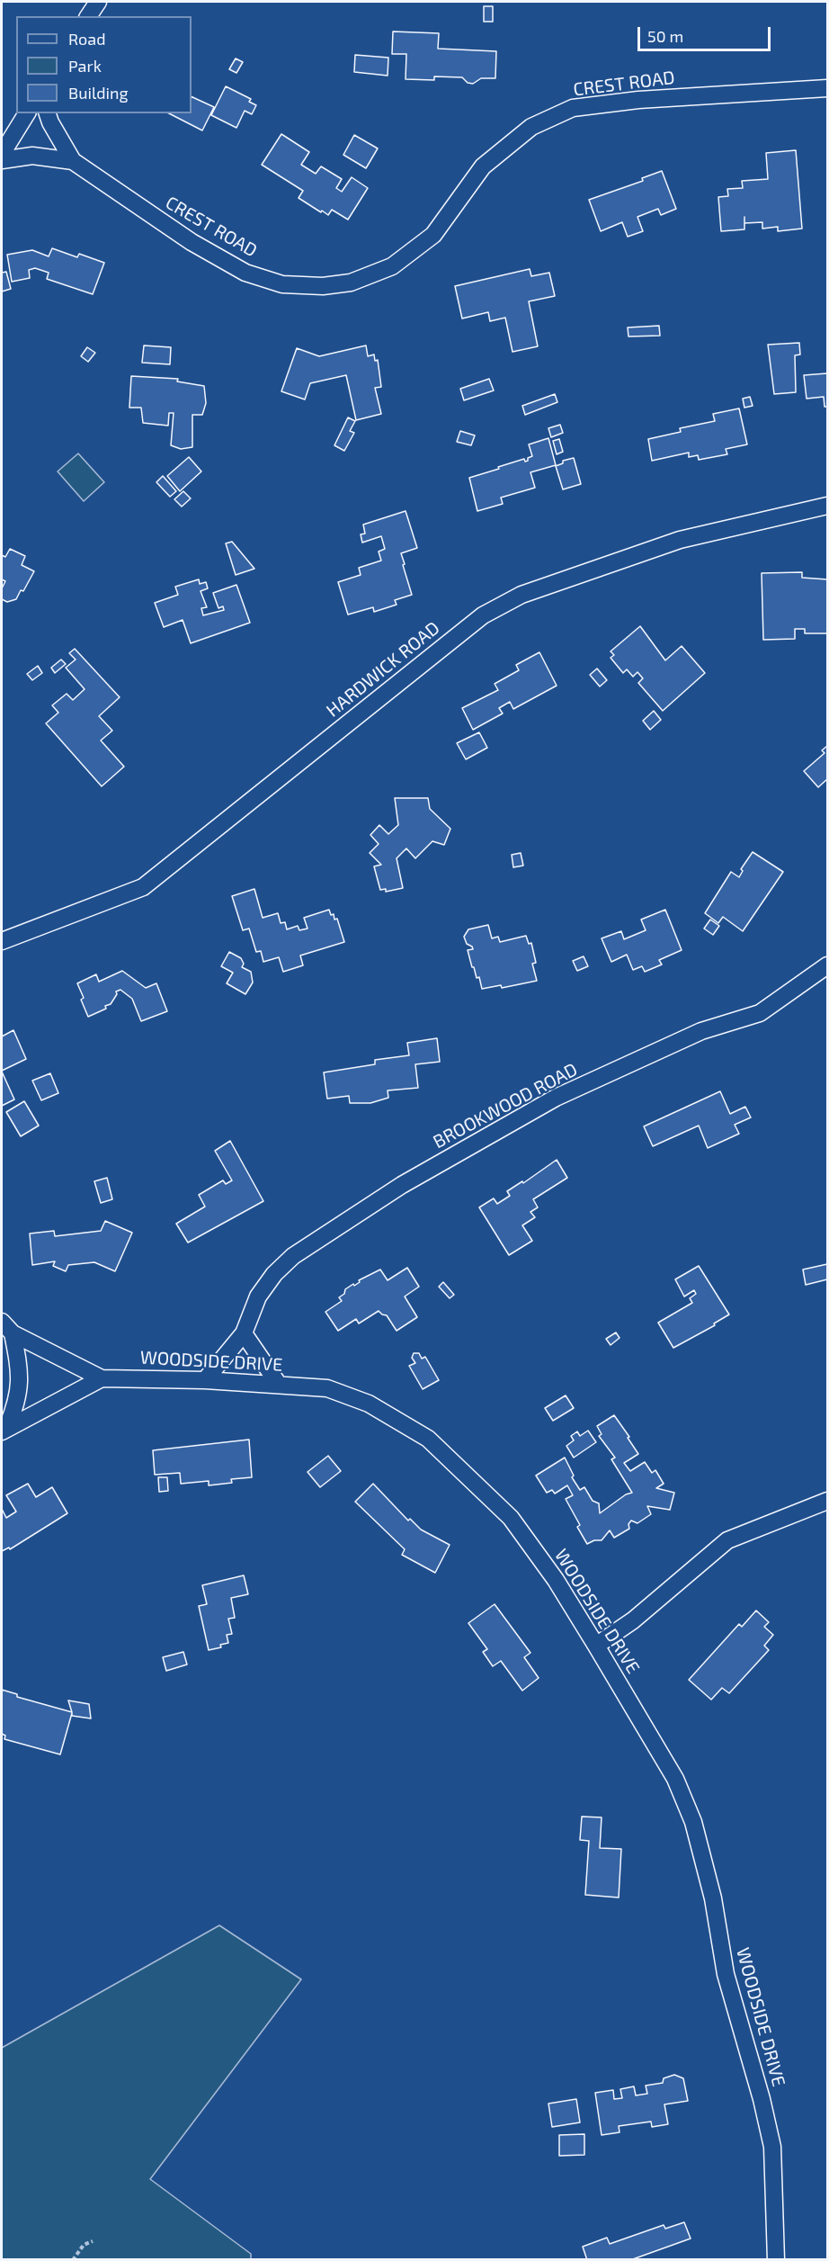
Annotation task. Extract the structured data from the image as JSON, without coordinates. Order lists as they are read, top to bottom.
{
  "streets": {
    "street": [
      "CREST ROAD",
      "HARDWICK ROAD",
      "BROOKWOOD ROAD",
      "WOODSIDE DRIVE"
    ]
  },
  "crossings": [
    ["BROOKWOOD ROAD", "WOODSIDE DRIVE"]
  ],
  "legend": ["Road", "Park", "Building"],
  "scale_bar": "50 m"
}
